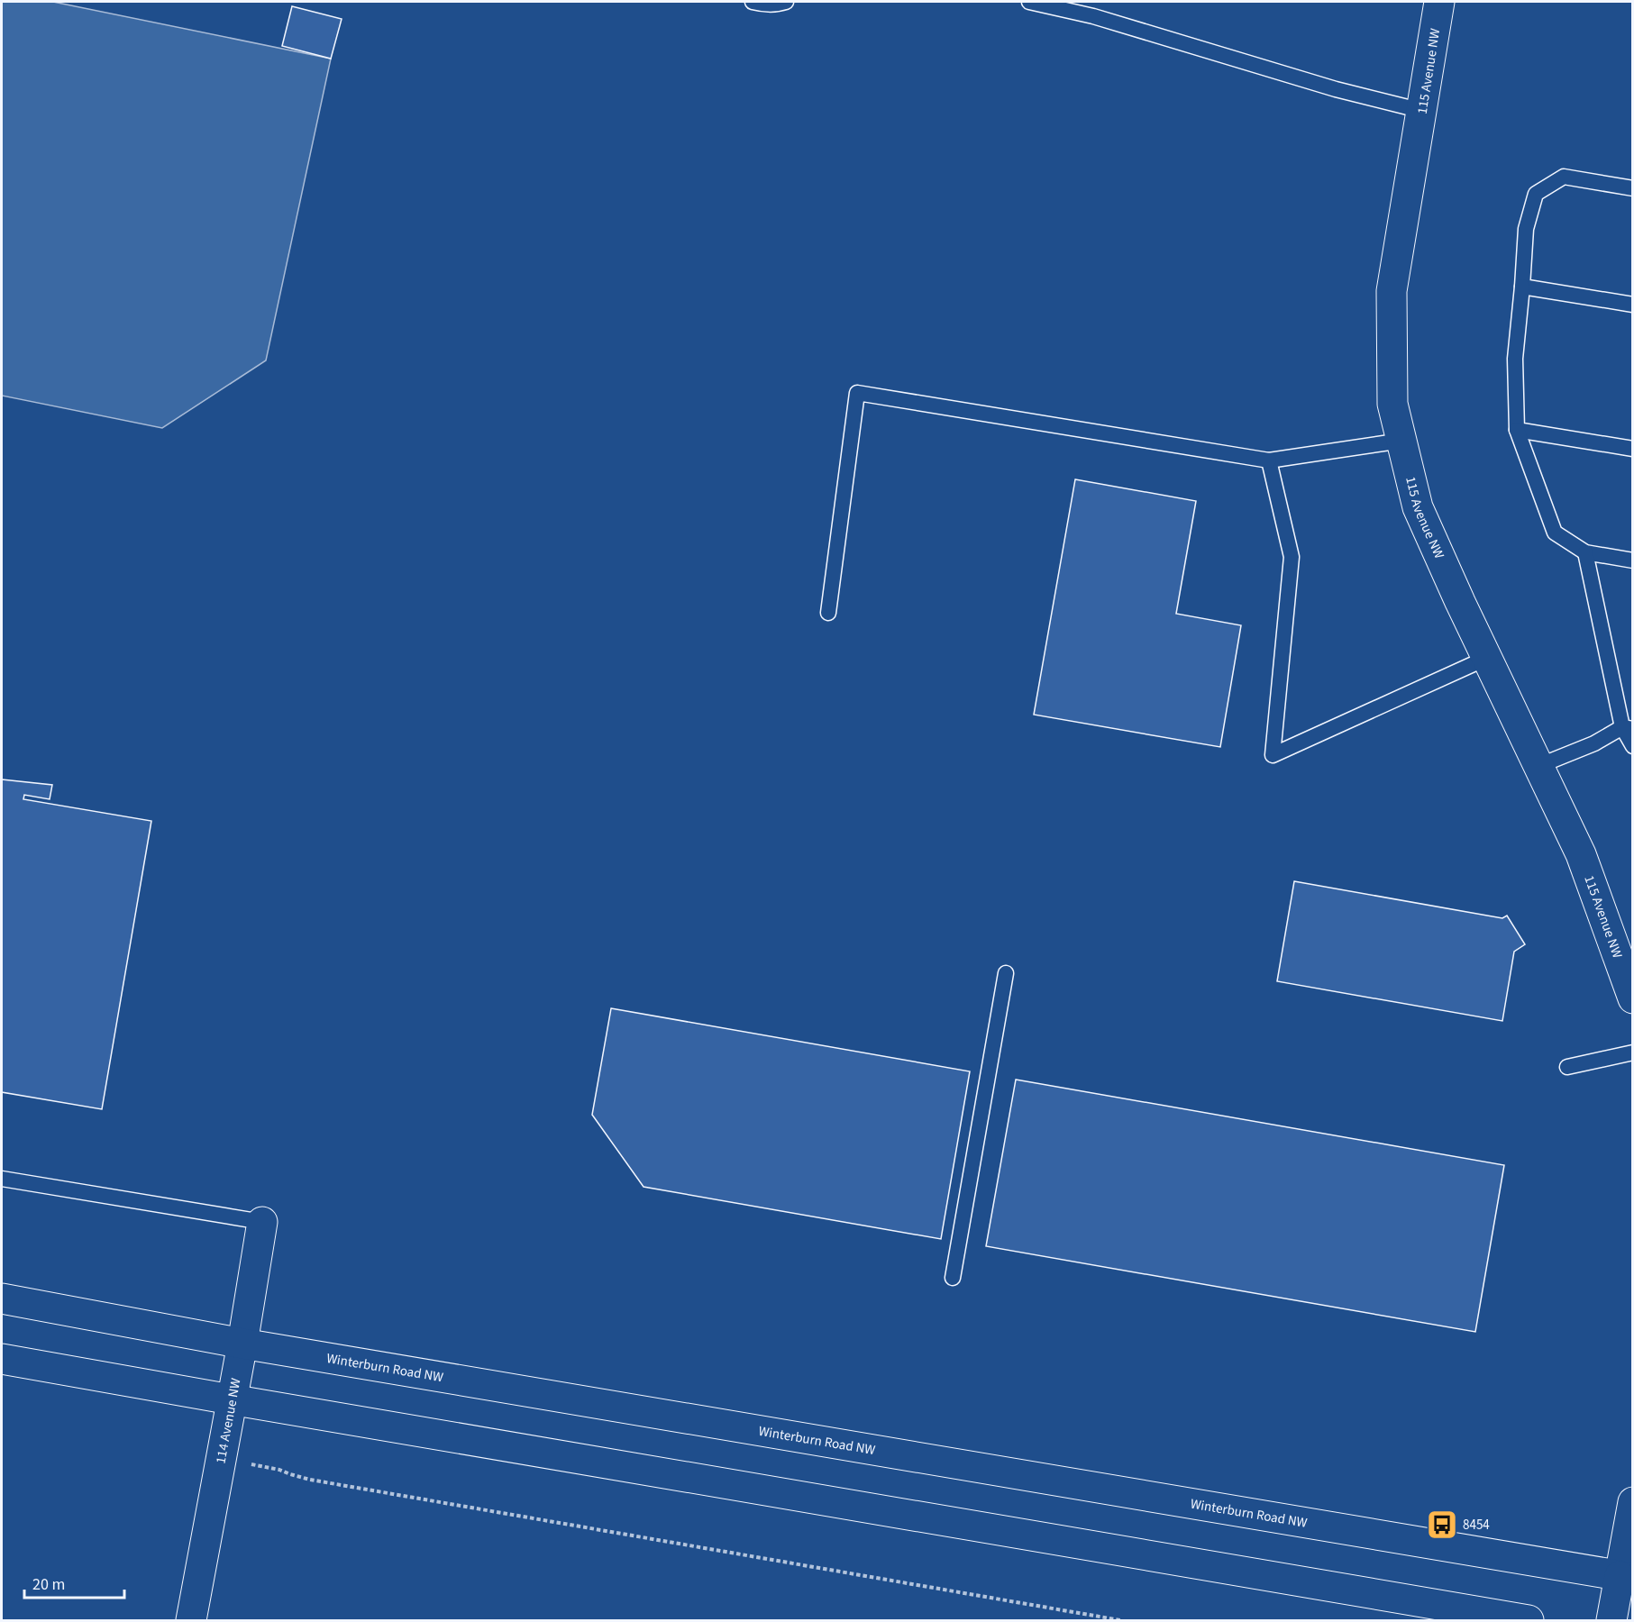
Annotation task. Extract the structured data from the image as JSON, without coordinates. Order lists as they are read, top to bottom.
{
  "streets": {
    "main road": ["115 Avenue NW", "Winterburn Road NW", "114 Avenue NW"]
  },
  "crossings": [
    ["Winterburn Road NW", "114 Avenue NW"]
  ],
  "places": {
    "bus stop": ["8454"]
  },
  "scale_bar": "20 m"
}
